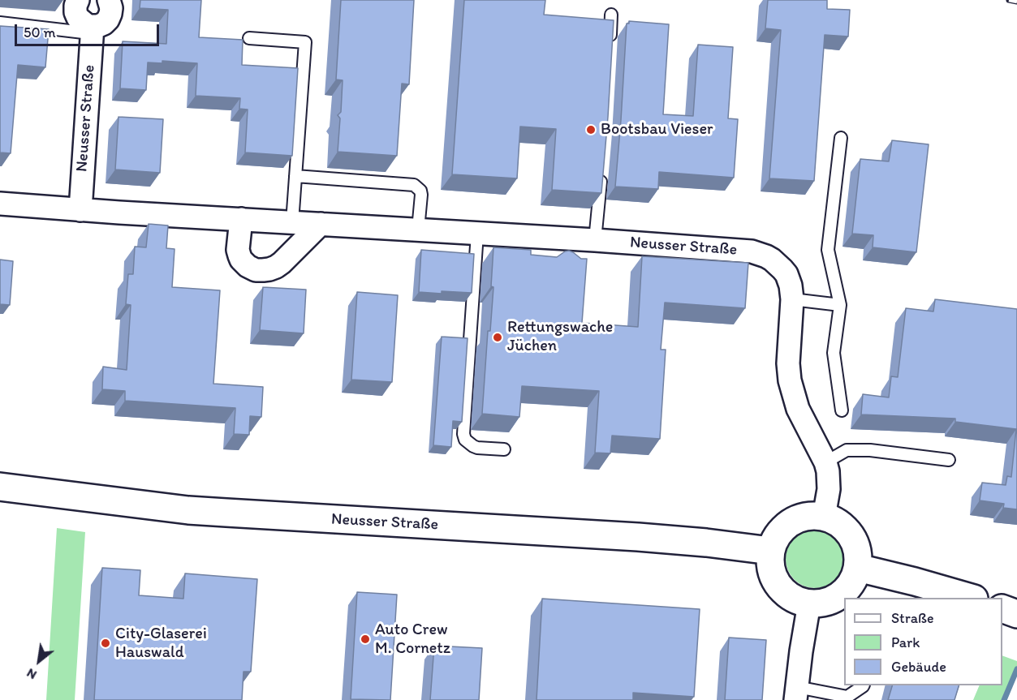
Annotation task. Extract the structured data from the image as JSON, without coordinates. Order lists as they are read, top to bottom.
{
  "streets": {
    "main road": ["Neusser Straße"]
  },
  "places": [
    "Bootsbau Vieser",
    "Rettungswache Jüchen",
    "Auto Crew M. Cornetz",
    "City-Glaserei Hauswald"
  ],
  "legend": ["Straße", "Park", "Gebäude"],
  "scale_bar": "50 m",
  "north": "bottom left"
}
